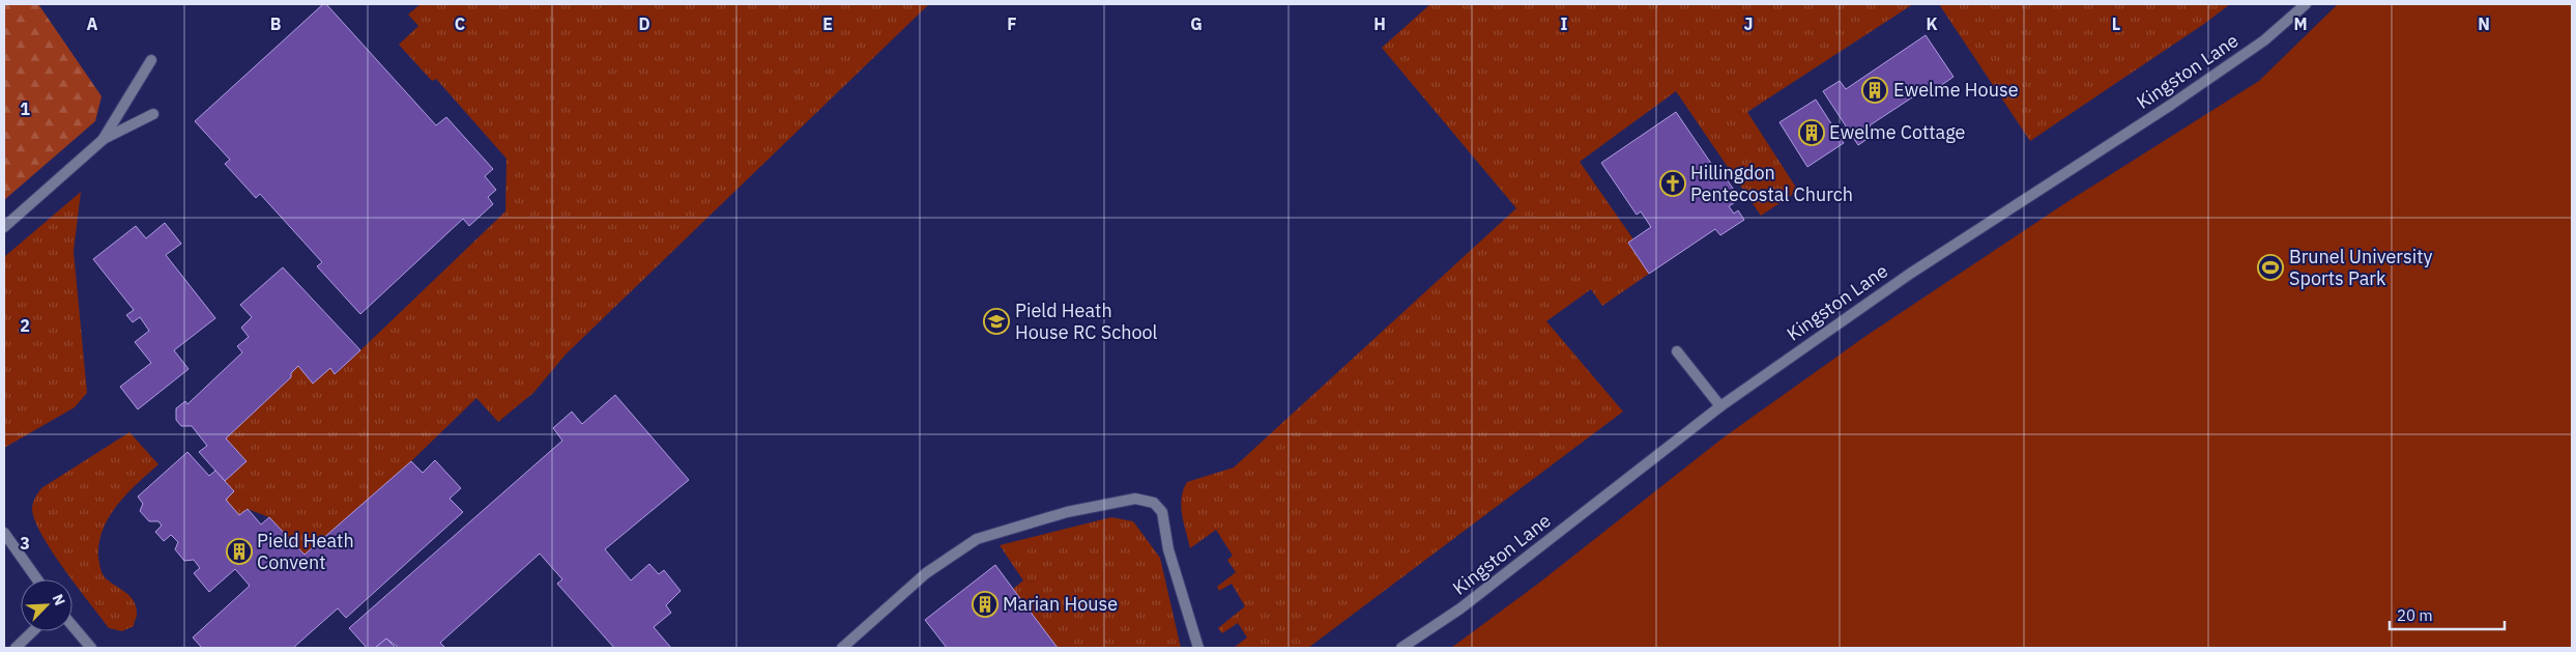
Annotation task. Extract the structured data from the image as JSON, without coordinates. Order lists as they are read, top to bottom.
{
  "streets": {
    "street": ["Kingston Lane"]
  },
  "places": {
    "building": [
      "Ewelme House",
      "Ewelme Cottage",
      "Pield Heath Convent",
      "Marian House"
    ],
    "church": ["Hillingdon Pentecostal Church"],
    "sports": ["Brunel University Sports Park"],
    "school or university": ["Pield Heath House RC School"]
  },
  "scale_bar": "20 m",
  "north": "top right",
  "grid": {
    "columns": [
      "A",
      "B",
      "C",
      "D",
      "E",
      "F",
      "G",
      "H",
      "I",
      "J",
      "K",
      "L",
      "M",
      "N"
    ],
    "rows": ["1", "2", "3"]
  }
}
